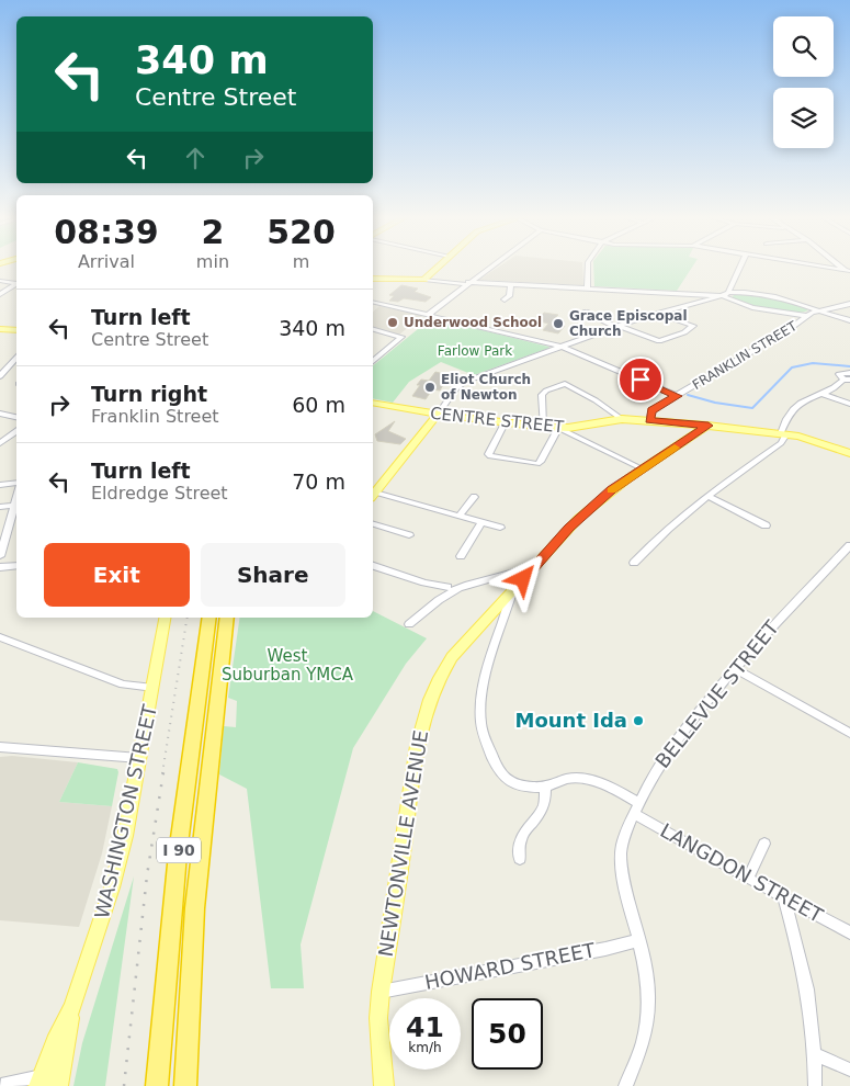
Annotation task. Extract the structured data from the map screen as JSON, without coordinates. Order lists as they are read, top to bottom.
{
  "streets": {
    "highway": ["I 90"],
    "main road": ["CENTRE STREET", "WASHINGTON STREET", "NEWTONVILLE AVENUE"],
    "street": [
      "FRANKLIN STREET",
      "BELLEVUE STREET",
      "LANGDON STREET",
      "HOWARD STREET"
    ]
  },
  "crossings": [
    ["FRANKLIN STREET", "CENTRE STREET"],
    ["CENTRE STREET", "NEWTONVILLE AVENUE"],
    ["BELLEVUE STREET", "LANGDON STREET"],
    ["BELLEVUE STREET", "HOWARD STREET"],
    ["NEWTONVILLE AVENUE", "HOWARD STREET"]
  ],
  "parks": ["Farlow Park", "West Suburban YMCA"],
  "places": [
    "Underwood School",
    "Grace Episcopal Church",
    "Eliot Church of Newton",
    "Mount Ida"
  ],
  "page": {
    "turn": ["340 m", "Centre Street"],
    "eta": [
      "08:39",
      "Arrival",
      "2",
      "min",
      "520",
      "m"
    ],
    "list": [
      {
        "name": "Turn left",
        "note": "Centre Street",
        "value": "340 m"
      },
      {
        "name": "Turn right",
        "note": "Franklin Street",
        "value": "60 m"
      },
      {
        "name": "Turn left",
        "note": "Eldredge Street",
        "value": "70 m"
      }
    ],
    "buttons": ["Exit", "Share"],
    "speed": "41 km/h",
    "limit": "50"
  }
}
